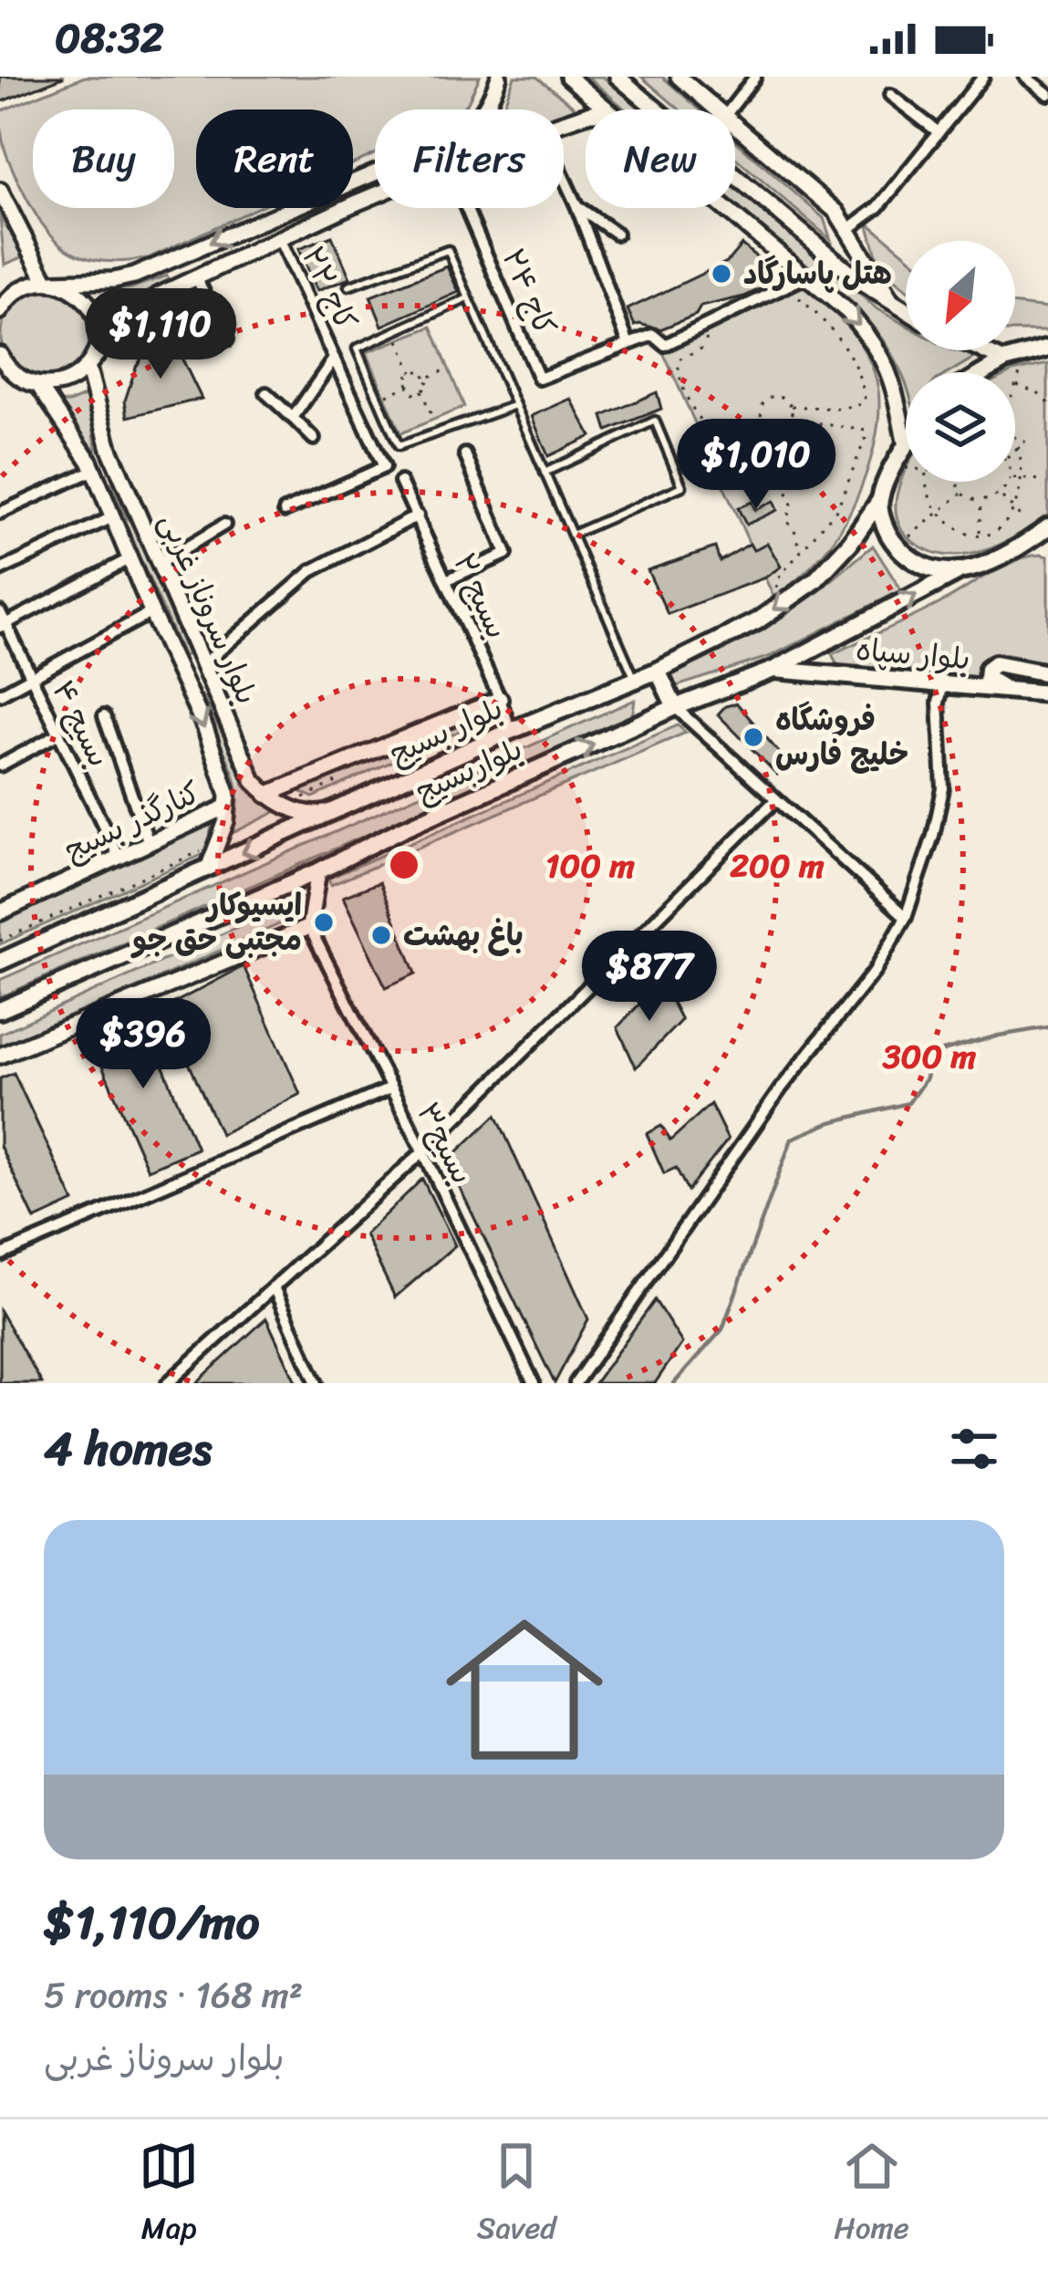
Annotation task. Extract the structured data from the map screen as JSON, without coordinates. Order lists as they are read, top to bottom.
{
  "streets": {
    "main road": [
      "بلوار سروناز غربی",
      "بلوار سپاه",
      "بلوار بسیج",
      "بلواربسیج",
      "کنارگذر بسیج"
    ],
    "street": [
      "کاج ۲۲",
      "کاج ۲۴",
      "بسیج ۲",
      "بسیج ۴",
      "بسیج۳"
    ]
  },
  "crossings": [
    ["بسیج ۲", "بلوار بسیج"],
    ["بلوار سروناز غربی", "بلوار بسیج"],
    ["بلوار سروناز غربی", "کنارگذر بسیج"],
    ["بلوار سپاه", "بلواربسیج"],
    ["بسیج ۴", "کنارگذر بسیج"]
  ],
  "one_way": ["بلواربسیج"],
  "places": [
    "هتل پاسارگاد",
    "فروشگاه خلیج فارس",
    "ایسیوکار مجتبی حق جو",
    "باغ بهشت"
  ],
  "north": "bottom left",
  "page": {
    "status": "08:32",
    "chip": [
      "Buy",
      "Rent",
      "Filters",
      "New"
    ],
    "price": [
      "$1,110",
      "$1,010",
      "$877",
      "$396"
    ],
    "heading": "4 homes",
    "list": [
      {
        "name": "$1,110/mo",
        "note": "5 rooms · 168 m² · بلوار سروناز غربی"
      }
    ],
    "tabs": ["Map", "Saved", "Home"]
  },
  "rings": ["100 m", "200 m", "300 m"]
}
